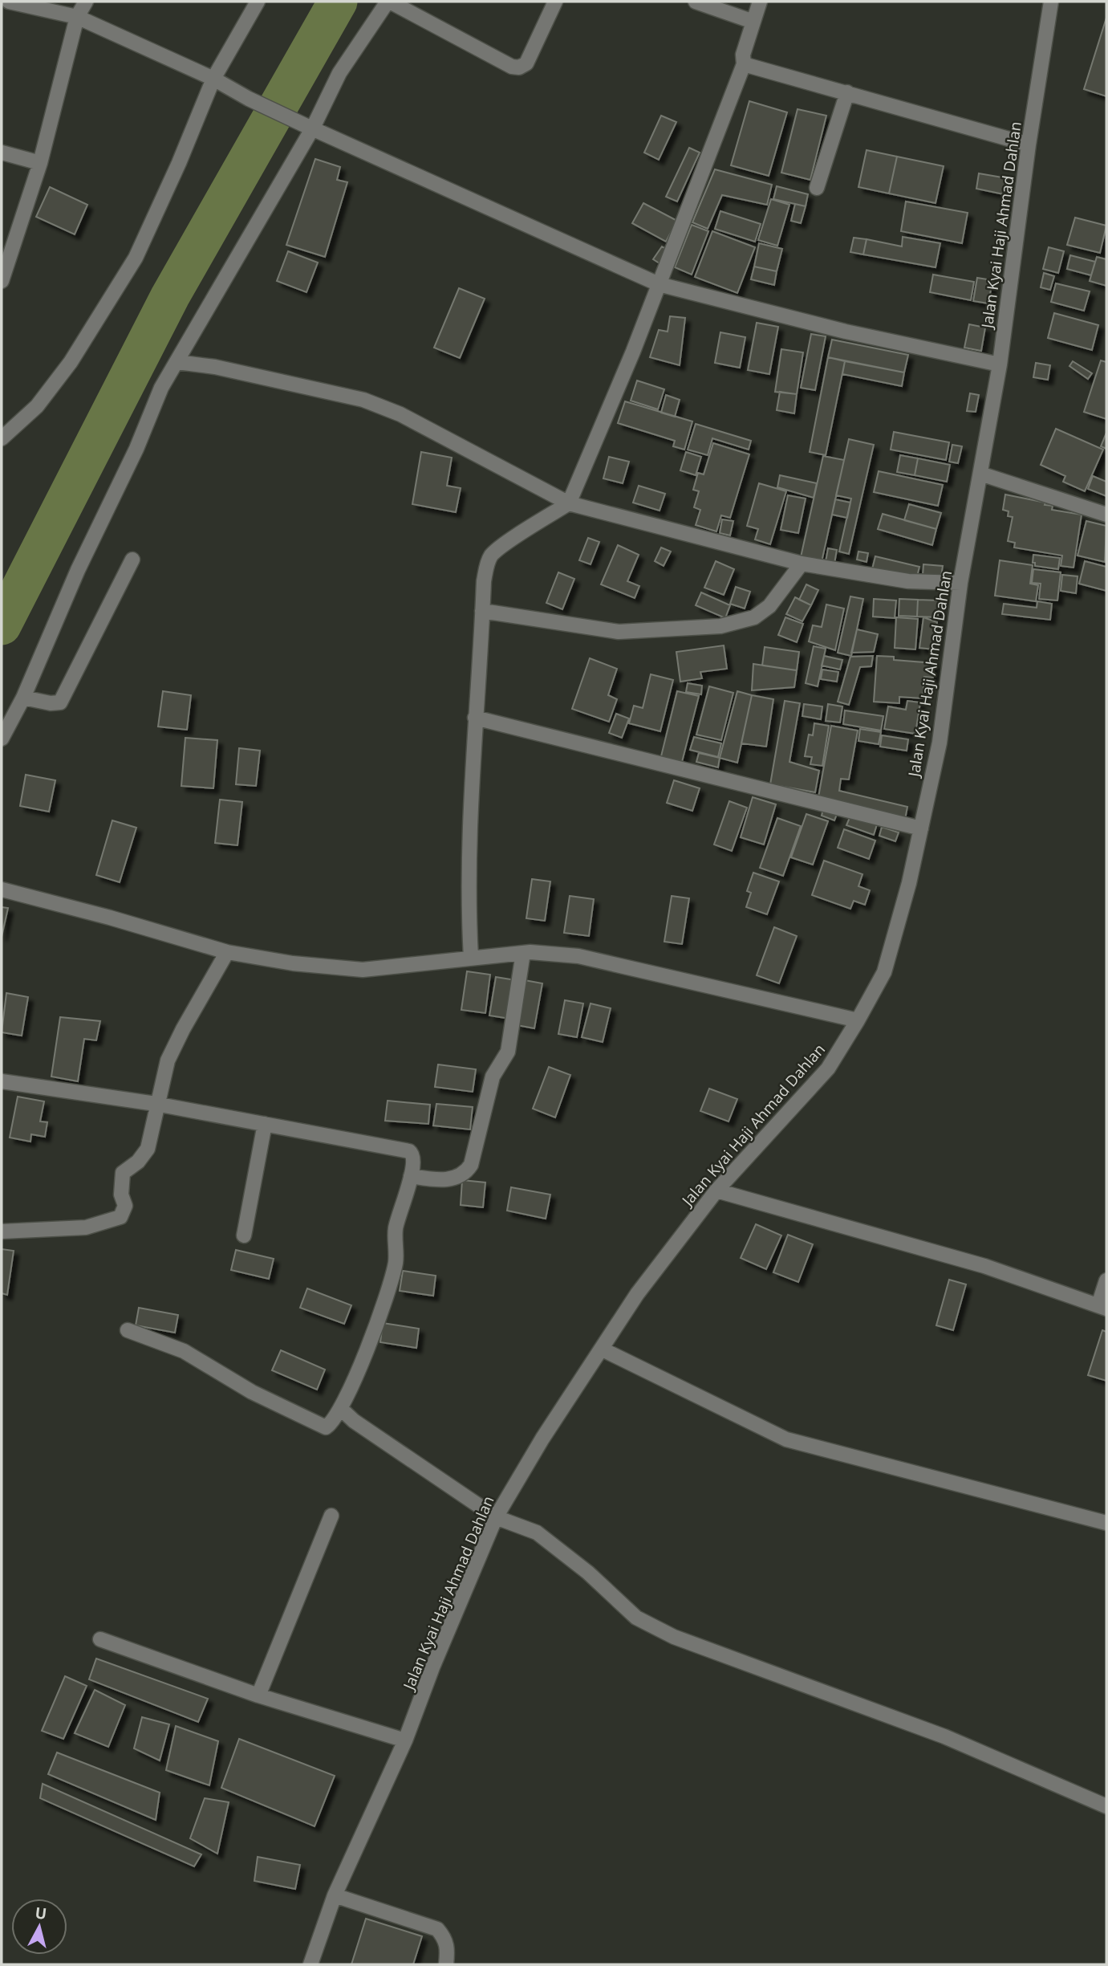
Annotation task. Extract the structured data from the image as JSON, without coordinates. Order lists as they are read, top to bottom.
{
  "streets": {
    "street": ["Jalan Kyai Haji Ahmad Dahlan"]
  },
  "north": "top"
}
